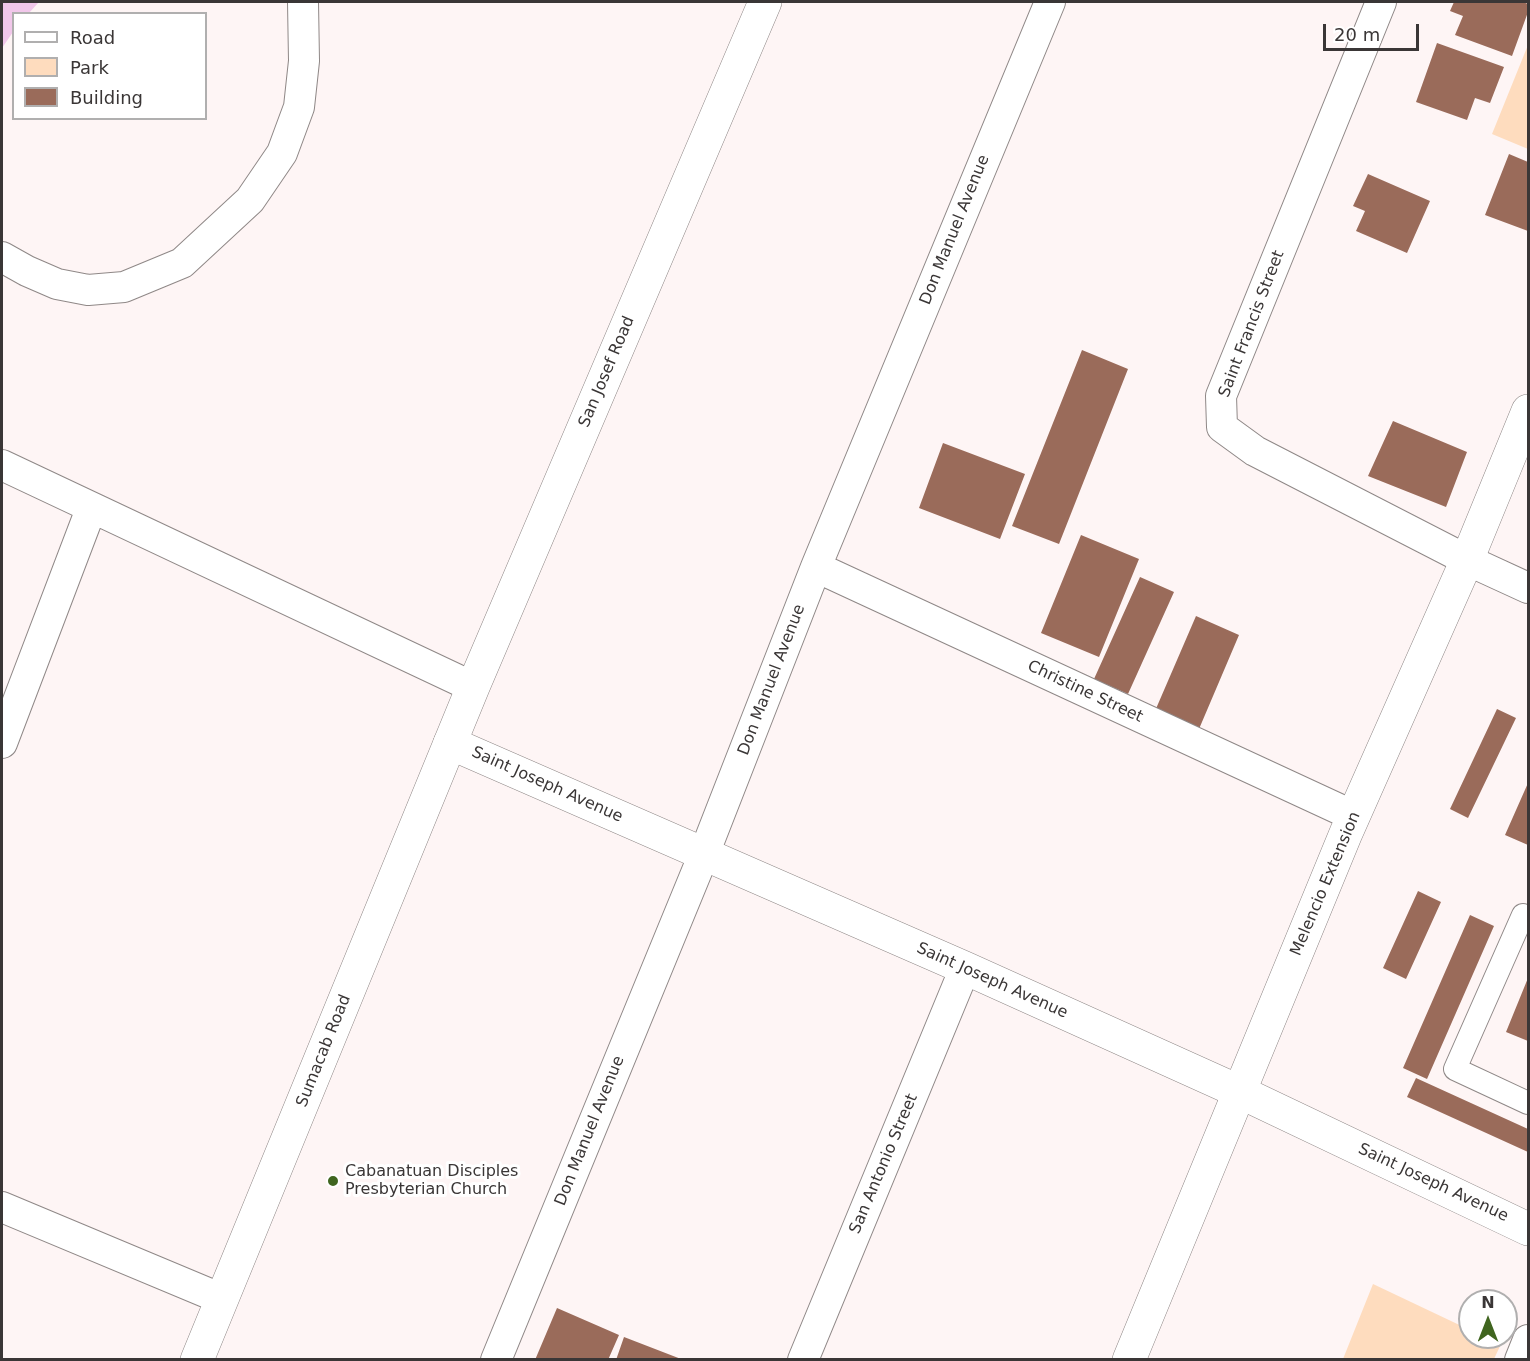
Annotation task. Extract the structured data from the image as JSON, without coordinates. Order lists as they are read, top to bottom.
{
  "streets": {
    "street": [
      "Don Manuel Avenue",
      "Saint Francis Street",
      "San Josef Road",
      "Christine Street",
      "Saint Joseph Avenue",
      "Melencio Extension",
      "Sumacab Road",
      "San Antonio Street"
    ]
  },
  "crossings": [
    ["Don Manuel Avenue", "Christine Street"],
    ["Don Manuel Avenue", "Saint Joseph Avenue"],
    ["Saint Francis Street", "Melencio Extension"],
    ["San Josef Road", "Saint Joseph Avenue"],
    ["San Josef Road", "Sumacab Road"],
    ["Christine Street", "Melencio Extension"],
    ["Saint Joseph Avenue", "Melencio Extension"],
    ["Saint Joseph Avenue", "Sumacab Road"],
    ["Saint Joseph Avenue", "San Antonio Street"]
  ],
  "places": ["Cabanatuan Disciples Presbyterian Church"],
  "legend": ["Road", "Park", "Building"],
  "scale_bar": "20 m",
  "north": "top"
}
